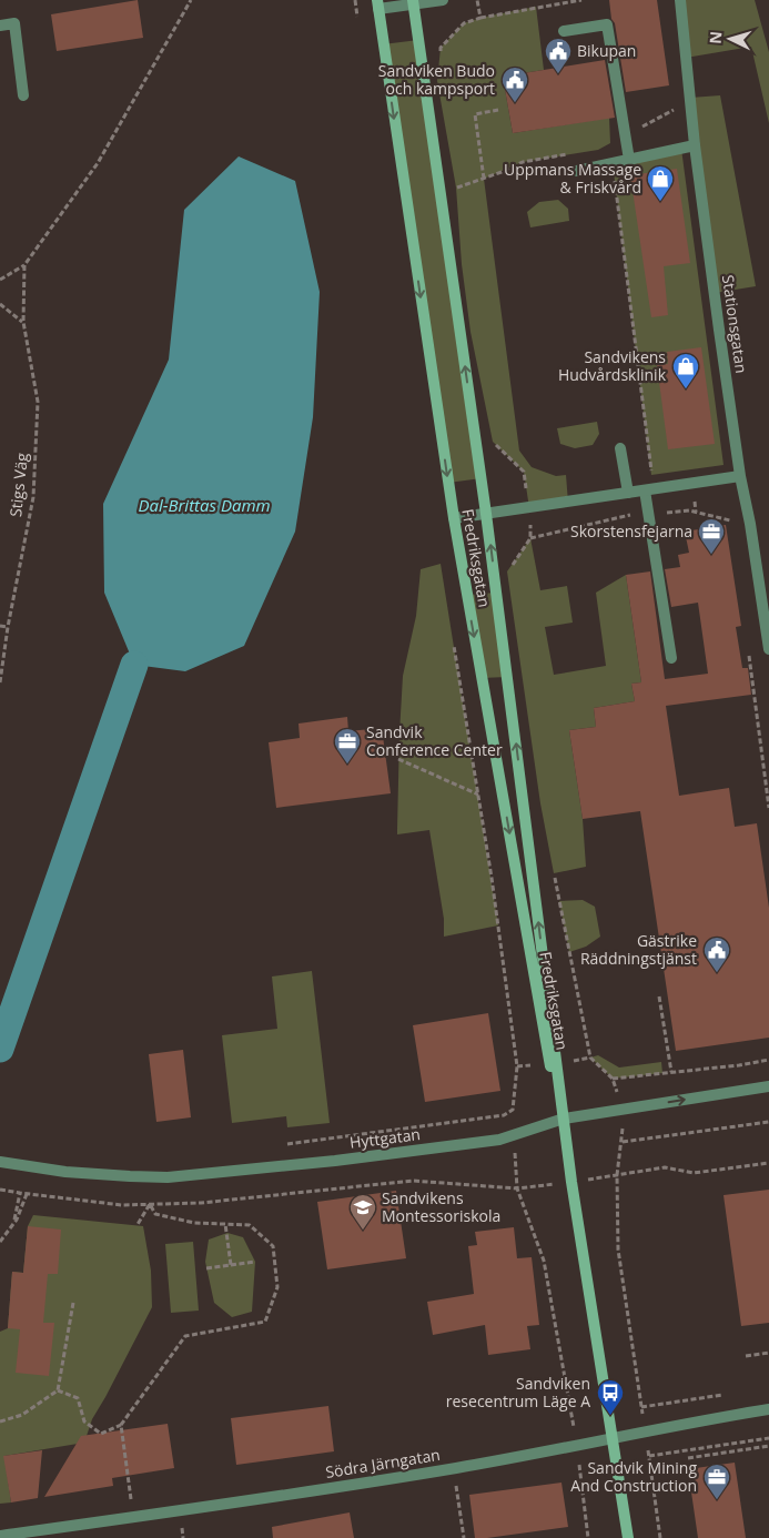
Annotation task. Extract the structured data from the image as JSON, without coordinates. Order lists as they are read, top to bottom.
{
  "streets": {
    "street": [
      "Stationsgatan",
      "Fredriksgatan",
      "Hyttgatan",
      "Södra Järngatan"
    ],
    "path": ["Stigs Väg"]
  },
  "crossings": [
    ["Fredriksgatan", "Hyttgatan"],
    ["Fredriksgatan", "Södra Järngatan"]
  ],
  "water": ["Dal-Brittas Damm"],
  "places": {
    "public building": ["Bikupan", "Sandviken Budo och kampsport", "Gästrike Räddningstjänst"],
    "shop": ["Uppmans Massage & Friskvård", "Sandvikens Hudvårdsklinik"],
    "office": ["Skorstensfejarna", "Sandvik Conference Center", "Sandvik Mining And Construction"],
    "school or university": ["Sandvikens Montessoriskola"],
    "bus stop": ["Sandviken resecentrum Läge A"]
  },
  "north": "left"
}
